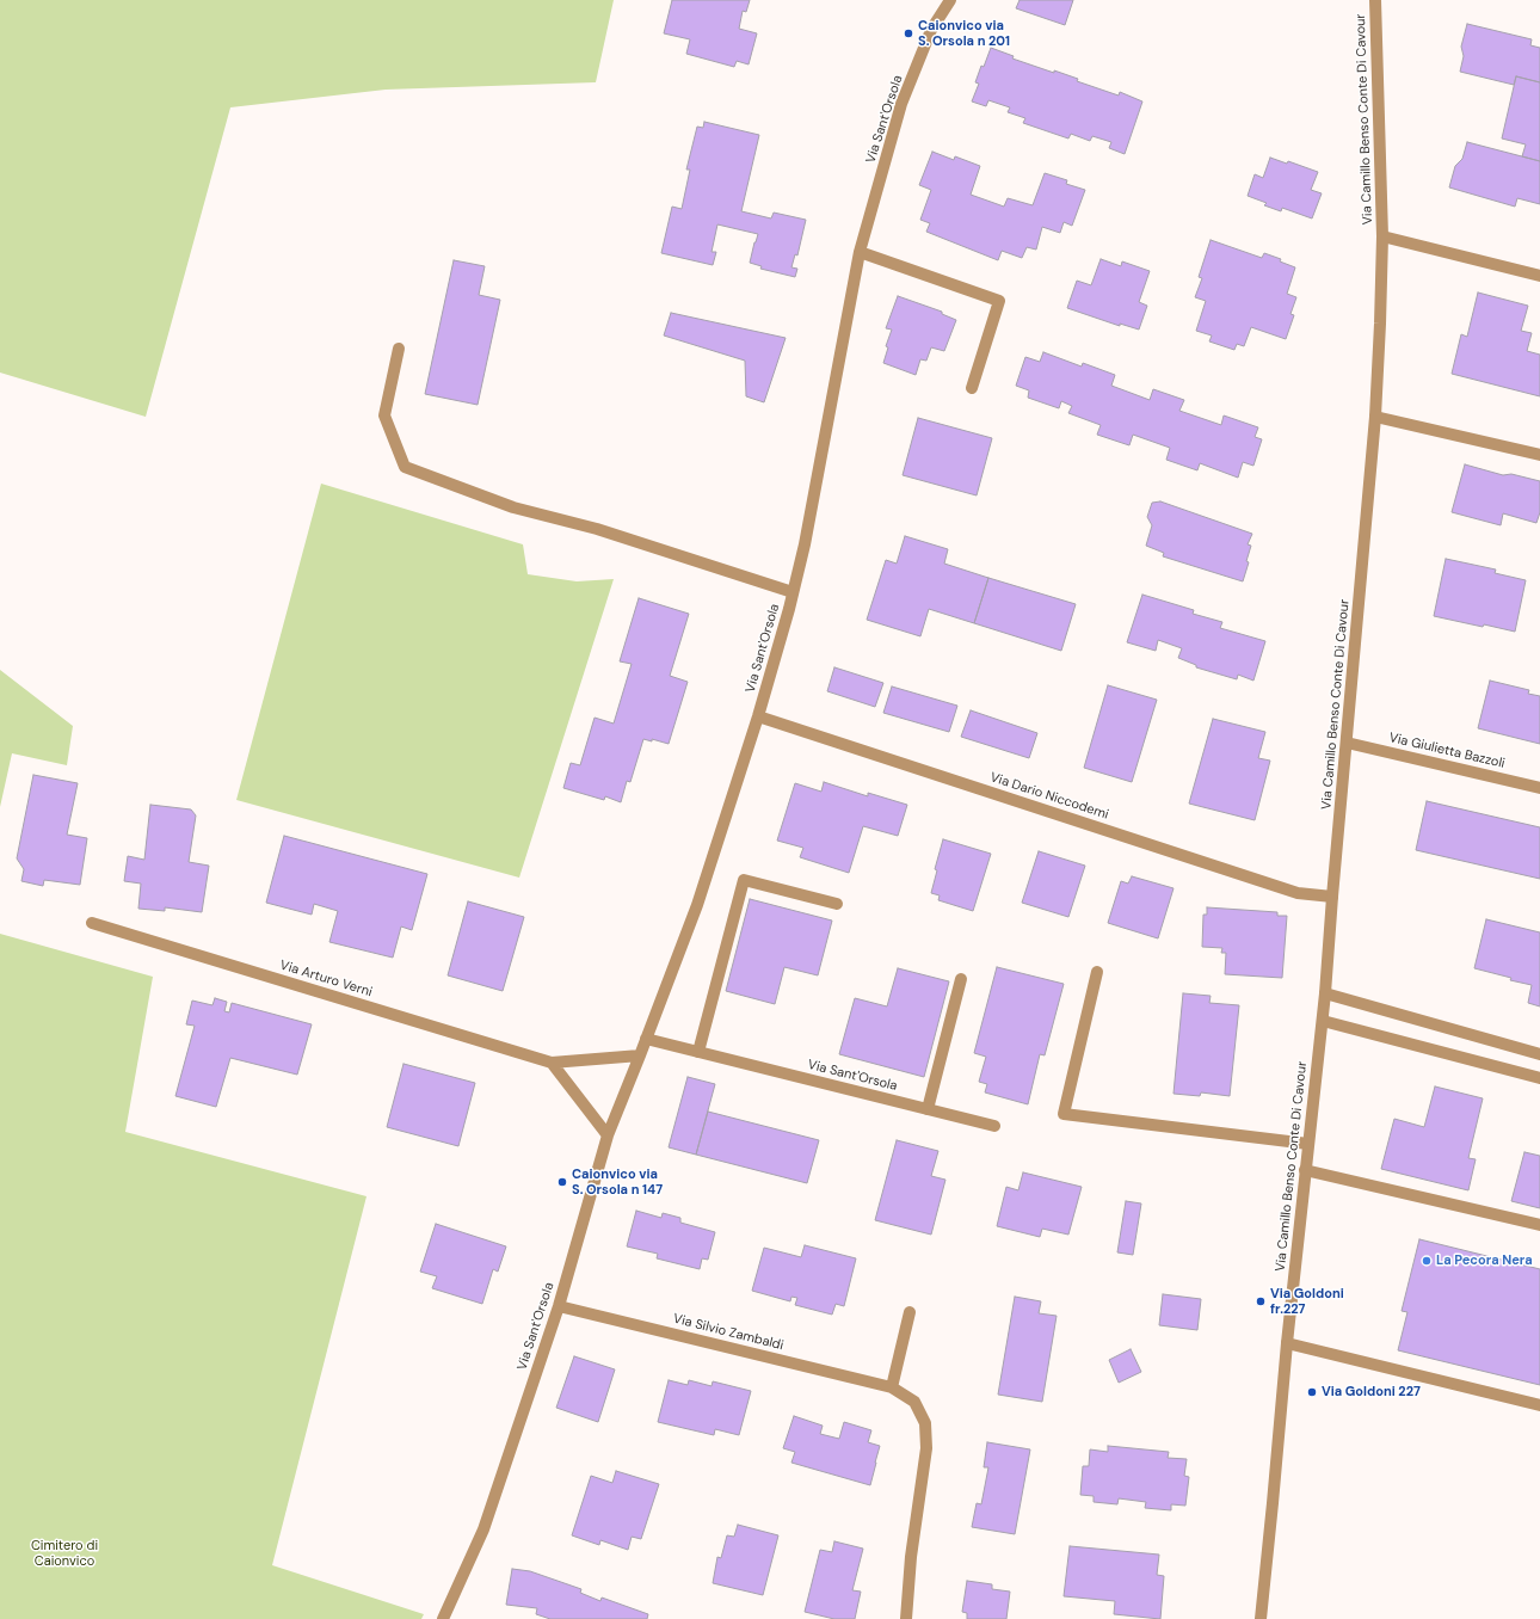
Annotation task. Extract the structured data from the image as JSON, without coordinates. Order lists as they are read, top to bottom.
{
  "streets": {
    "street": [
      "Via Sant'Orsola",
      "Via Camillo Benso Conte Di Cavour",
      "Via Giulietta Bazzoli",
      "Via Dario Niccodemi",
      "Via Arturo Verni",
      "Via Silvio Zambaldi"
    ]
  },
  "crossings": [
    ["Via Sant'Orsola", "Via Dario Niccodemi"],
    ["Via Sant'Orsola", "Via Arturo Verni"],
    ["Via Sant'Orsola", "Via Silvio Zambaldi"],
    ["Via Camillo Benso Conte Di Cavour", "Via Giulietta Bazzoli"],
    ["Via Camillo Benso Conte Di Cavour", "Via Dario Niccodemi"]
  ],
  "parks": ["Cimitero di Caionvico"],
  "places": [
    "Caionvico via S. Orsola n 201",
    "Caionvico via S. Orsola n 147",
    "La Pecora Nera",
    "Via Goldoni fr.227",
    "Via Goldoni 227"
  ]
}
